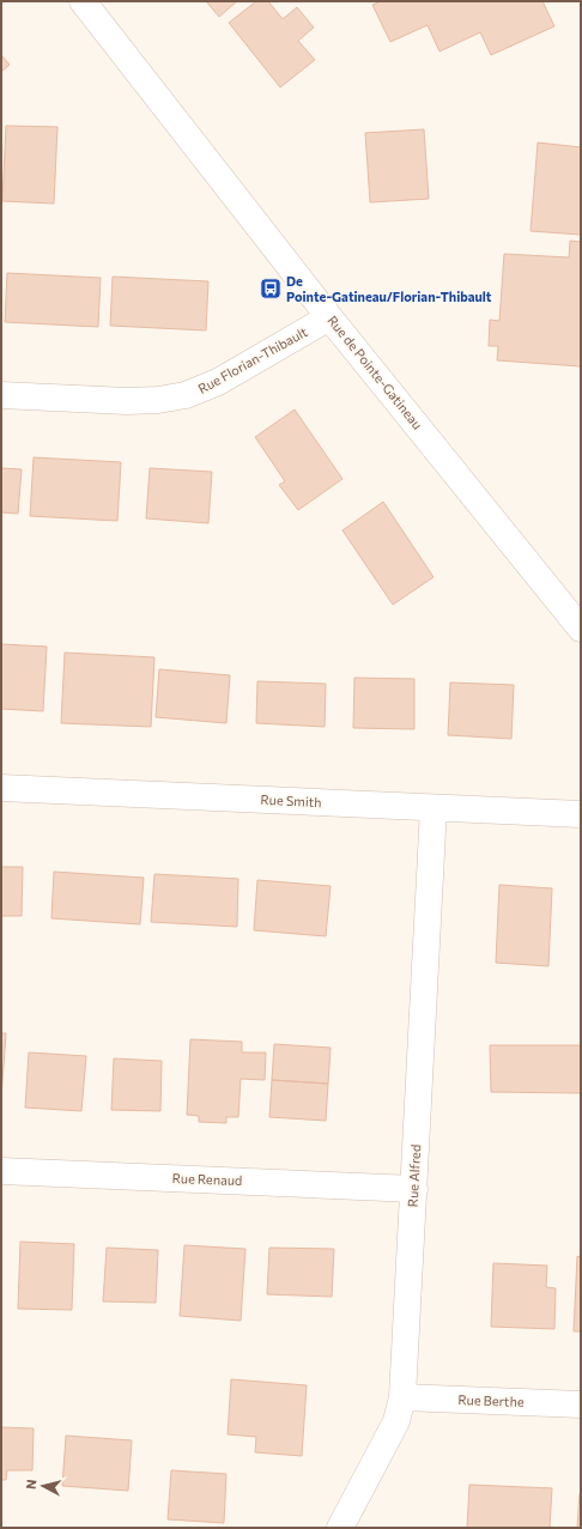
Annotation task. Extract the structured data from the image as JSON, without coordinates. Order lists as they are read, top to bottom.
{
  "streets": {
    "street": [
      "Rue Florian-Thibault",
      "Rue de Pointe-Gatineau",
      "Rue Smith",
      "Rue Alfred",
      "Rue Renaud",
      "Rue Berthe"
    ]
  },
  "crossings": [
    ["Rue Florian-Thibault", "Rue de Pointe-Gatineau"],
    ["Rue Smith", "Rue Alfred"],
    ["Rue Alfred", "Rue Renaud"],
    ["Rue Alfred", "Rue Berthe"]
  ],
  "places": {
    "bus stop": ["De Pointe-Gatineau/Florian-Thibault"]
  },
  "north": "left"
}
